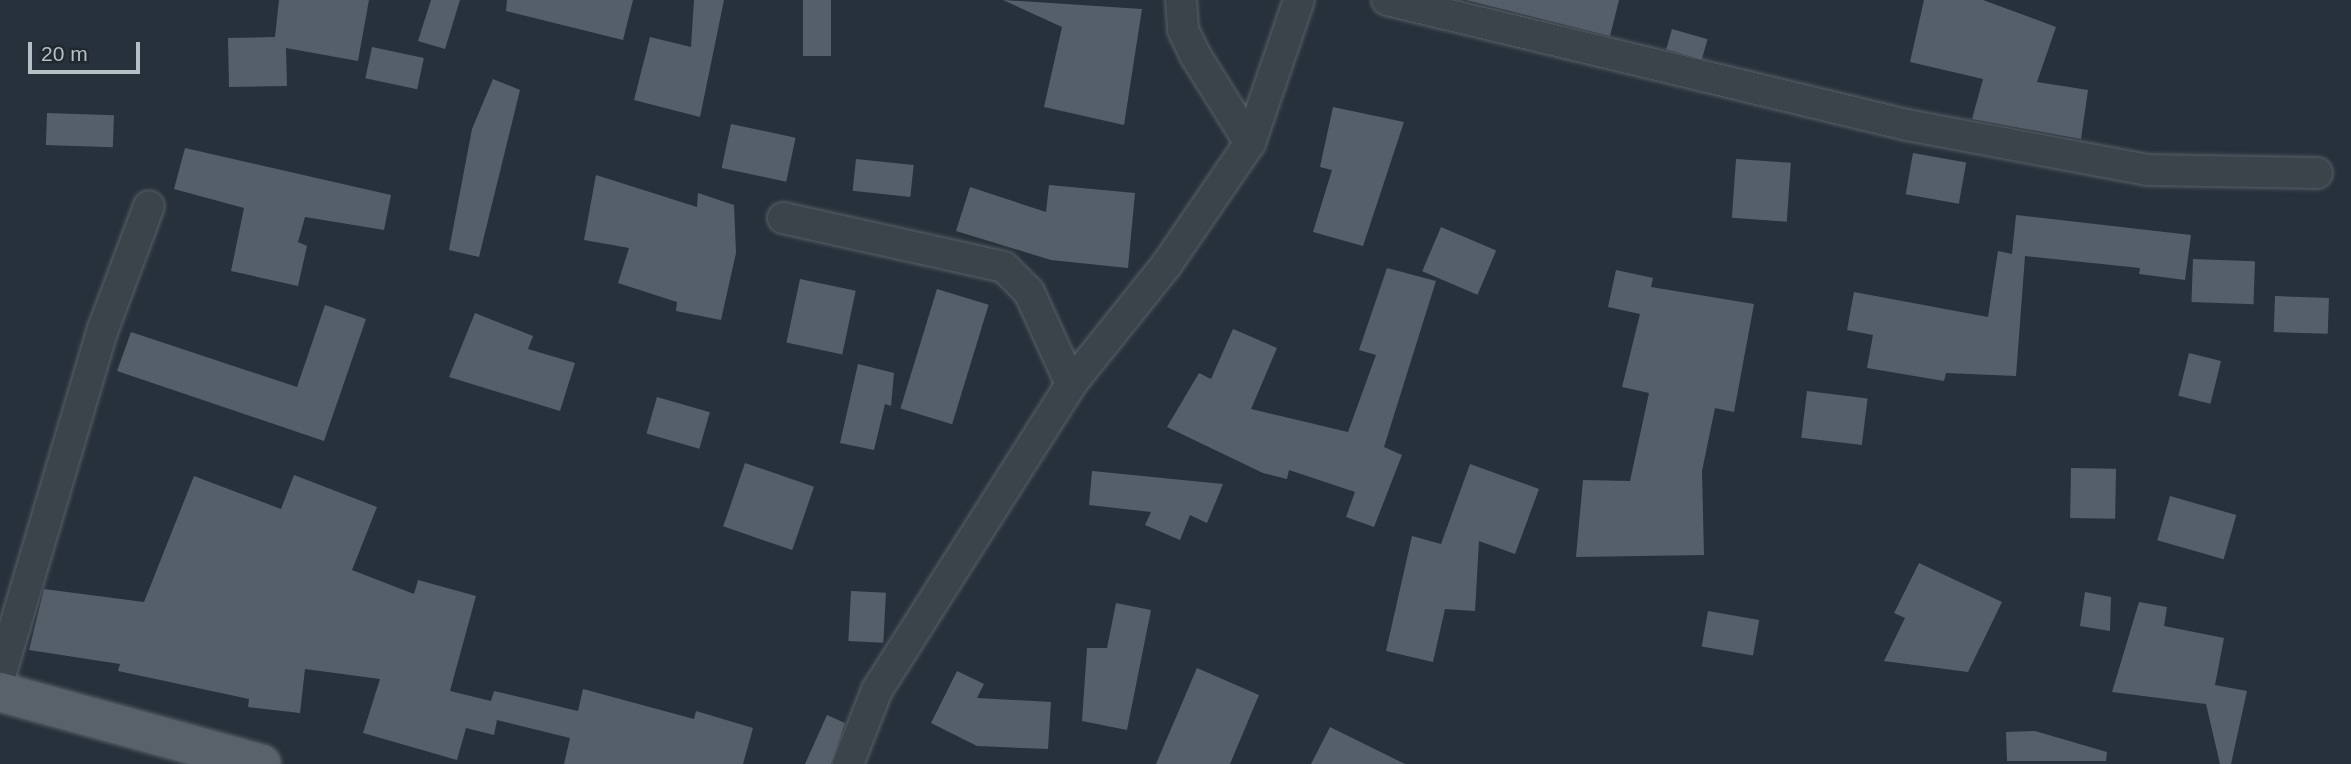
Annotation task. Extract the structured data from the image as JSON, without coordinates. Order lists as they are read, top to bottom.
{
  "scale_bar": "20 m"
}
